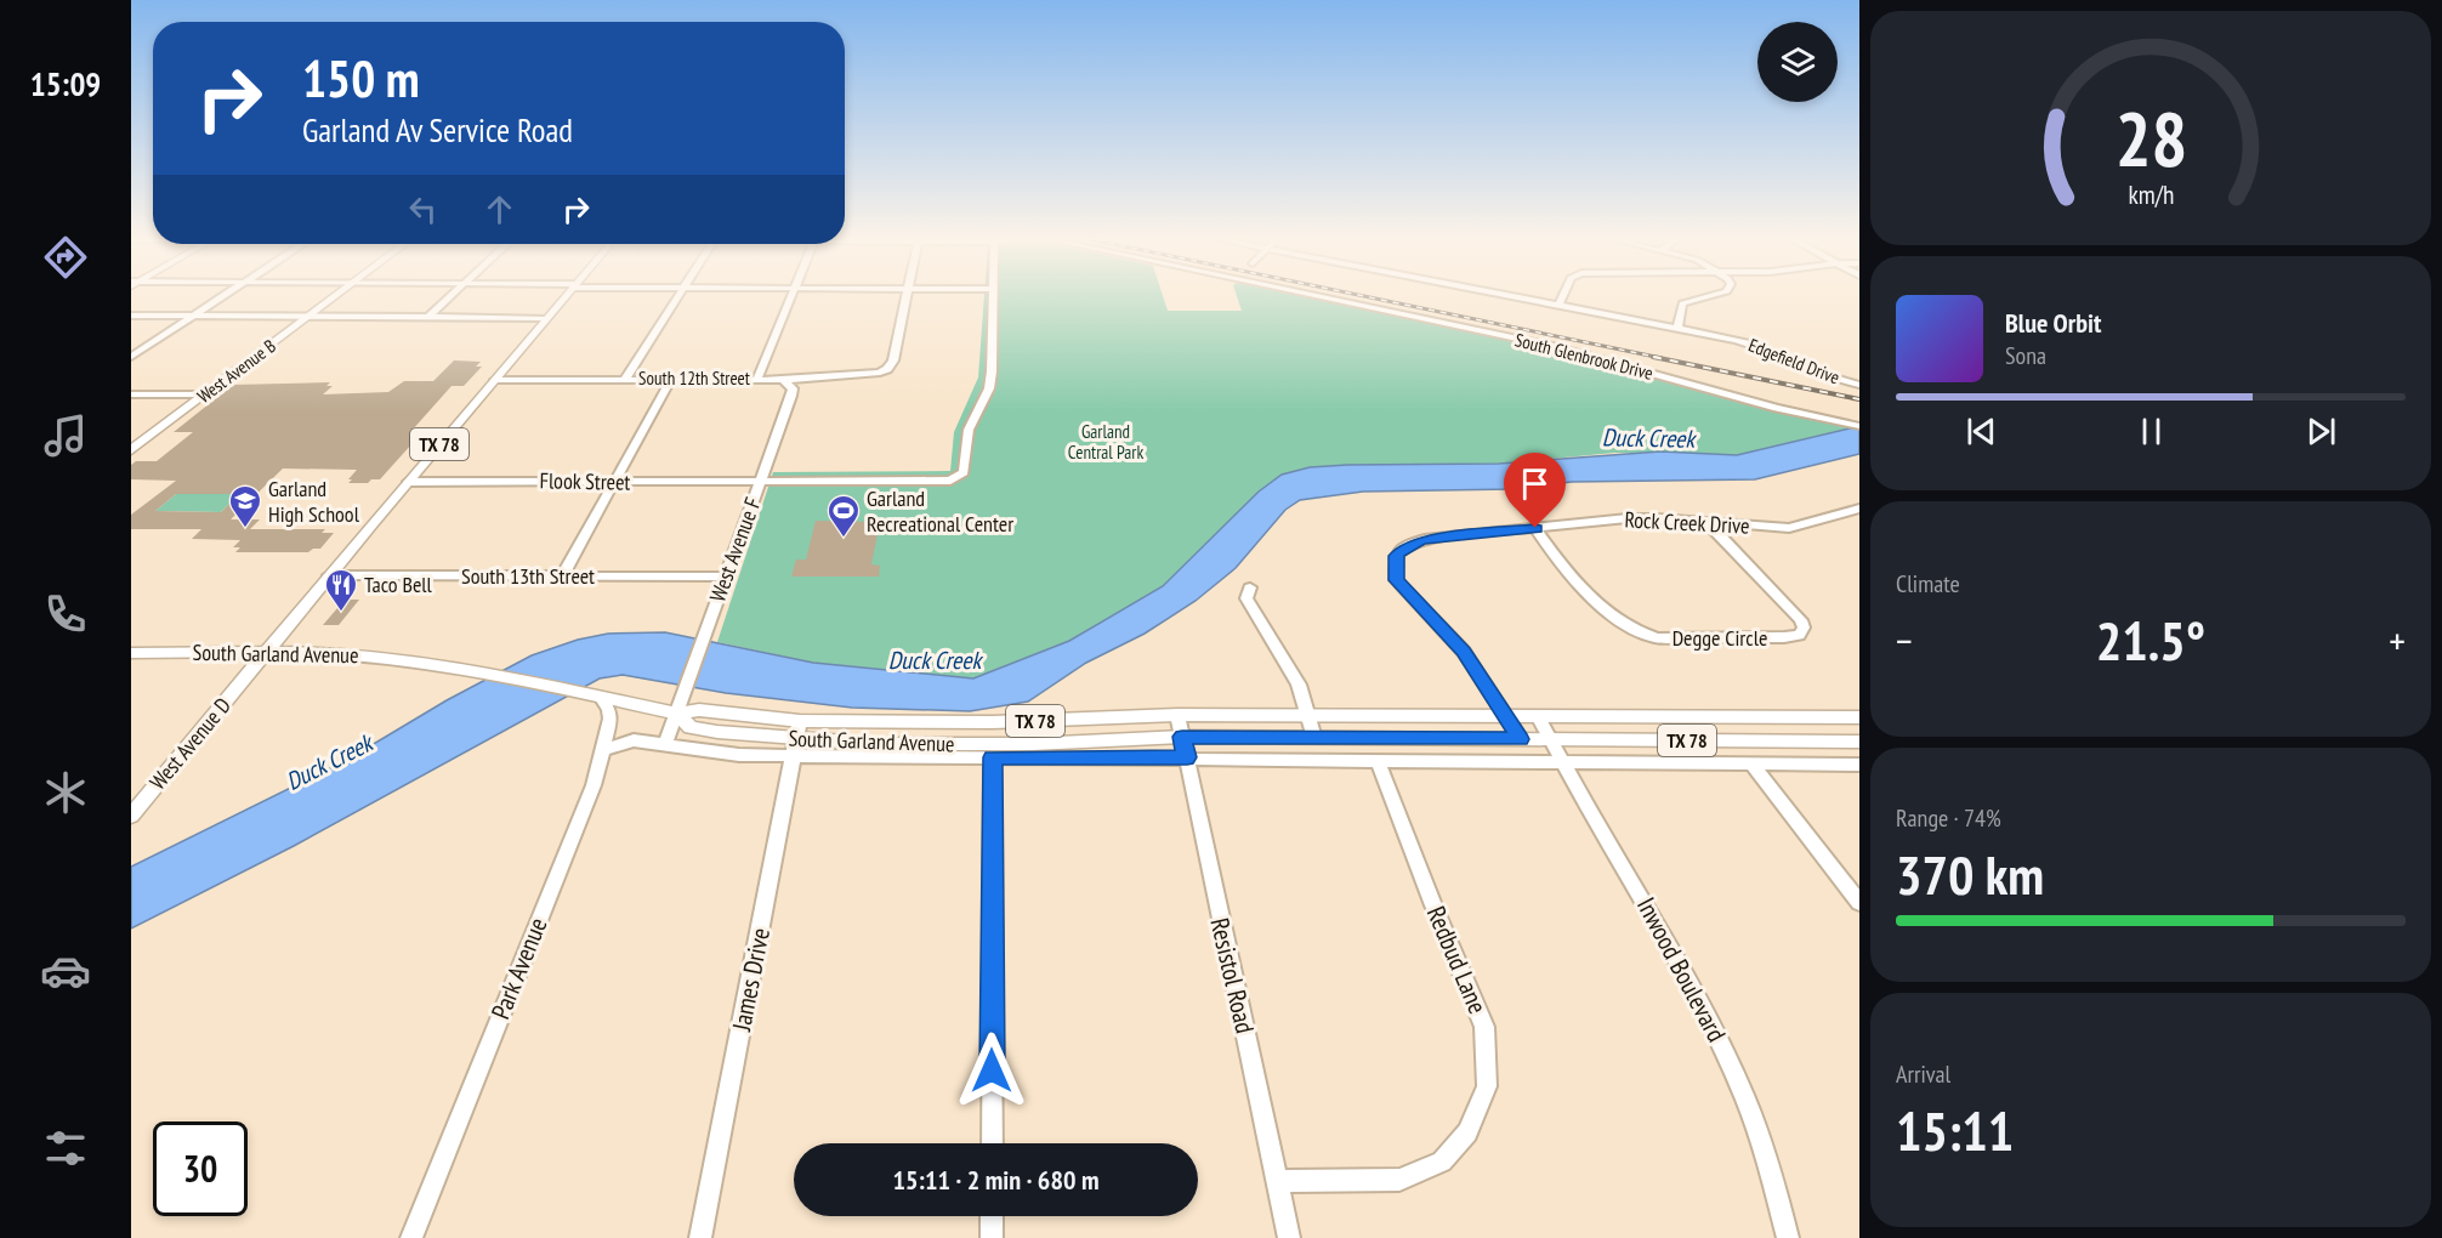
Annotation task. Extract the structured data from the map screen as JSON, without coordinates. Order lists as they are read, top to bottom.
{
  "streets": {
    "main road": [
      "West Avenue B",
      "TX 78",
      "South Garland Avenue",
      "West Avenue D"
    ],
    "street": [
      "South Glenbrook Drive",
      "Edgefield Drive",
      "South 12th Street",
      "Flook Street",
      "Rock Creek Drive",
      "West Avenue F",
      "South 13th Street",
      "Degge Circle",
      "Redbud Lane",
      "Park Avenue",
      "Inwood Boulevard",
      "Resistol Road",
      "James Drive"
    ]
  },
  "crossings": [
    ["South 12th Street", "West Avenue F"],
    ["South 12th Street", "West Avenue D"],
    ["Flook Street", "West Avenue F"],
    ["Flook Street", "West Avenue D"],
    ["Rock Creek Drive", "Degge Circle"],
    ["Rock Creek Drive", "South Garland Avenue"],
    ["West Avenue F", "South 13th Street"],
    ["West Avenue F", "South Garland Avenue"],
    ["South 13th Street", "West Avenue D"],
    ["South Garland Avenue", "West Avenue D"],
    ["South Garland Avenue", "Park Avenue"],
    ["South Garland Avenue", "Inwood Boulevard"],
    ["South Garland Avenue", "Resistol Road"],
    ["South Garland Avenue", "James Drive"],
    ["Redbud Lane", "Resistol Road"]
  ],
  "water": ["Duck Creek"],
  "parks": ["Garland Central Park"],
  "places": {
    "school or university": ["Garland High School"],
    "sports": ["Garland Recreational Center"],
    "restaurant": ["Taco Bell"]
  },
  "page": {
    "tabs": "15:09",
    "turn": ["150 m", "Garland Av Service Road"],
    "song": ["Blue Orbit", "Sona"],
    "tile": [
      "Climate",
      ["Range · 74%", "370 km"],
      ["Arrival", "15:11"]
    ],
    "heat": ["−", "21.5°", "+"],
    "limit": "30",
    "trip": "15:11 · 2 min · 680 m",
    "gauge": ["28", "km/h"]
  }
}
